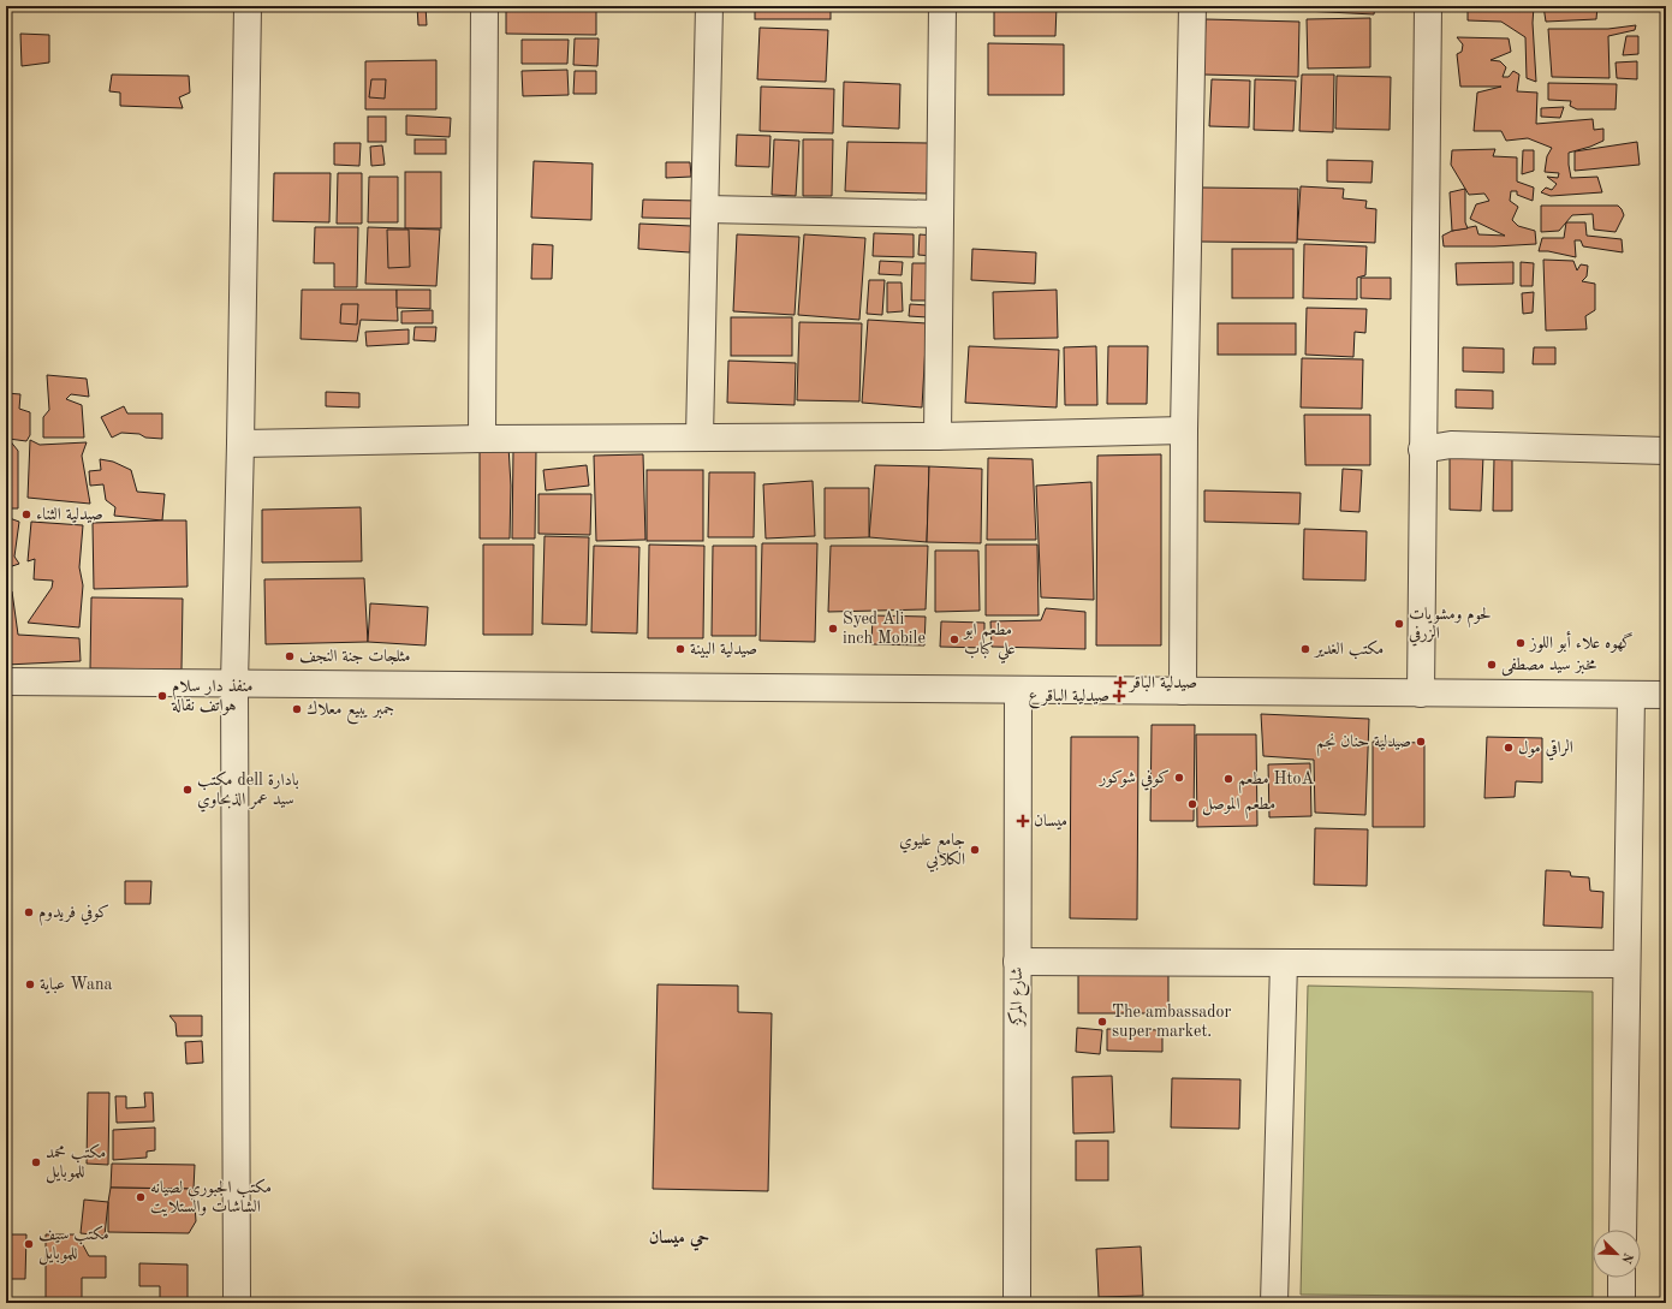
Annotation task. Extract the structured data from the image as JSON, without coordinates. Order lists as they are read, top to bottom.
{
  "streets": {
    "street": ["شارع المركز"]
  },
  "districts": ["حي ميسان"],
  "places": {
    "other": [
      "صيدلية الثناء",
      "لحوم ومشويات الزرفي",
      "Syed Ali inch Mobile",
      "مطعم ابو علي كباب",
      "گهوه علاء أبو اللوز",
      "صيدلية البينة",
      "مكتب الغدير",
      "مثلجات جنة النجف",
      "مخبز سيد مصطفى",
      "منفذ دار سلام هواتف نقالة",
      "جمبر يبيع معلاك",
      "صيدلية حنان نجم",
      "الراقي مول",
      "كوفي شوكور",
      "مطعم HtoA",
      "مكتب dell بادارة سيد عمر الذبحاوي",
      "مطعم الموصل",
      "جامع عليوي الكلابي",
      "كوفي فريدوم",
      "عباية Wana",
      "The ambassador super market.",
      "مكتب محمد للموبايل",
      "مكتب الجبوري لصيانه الشاشات والستلايت",
      "مكتب سيف للموبايل"
    ],
    "health": ["صيدلية الباقر", "صيدلية الباقر ع", "ميسان"]
  },
  "north": "bottom right"
}
